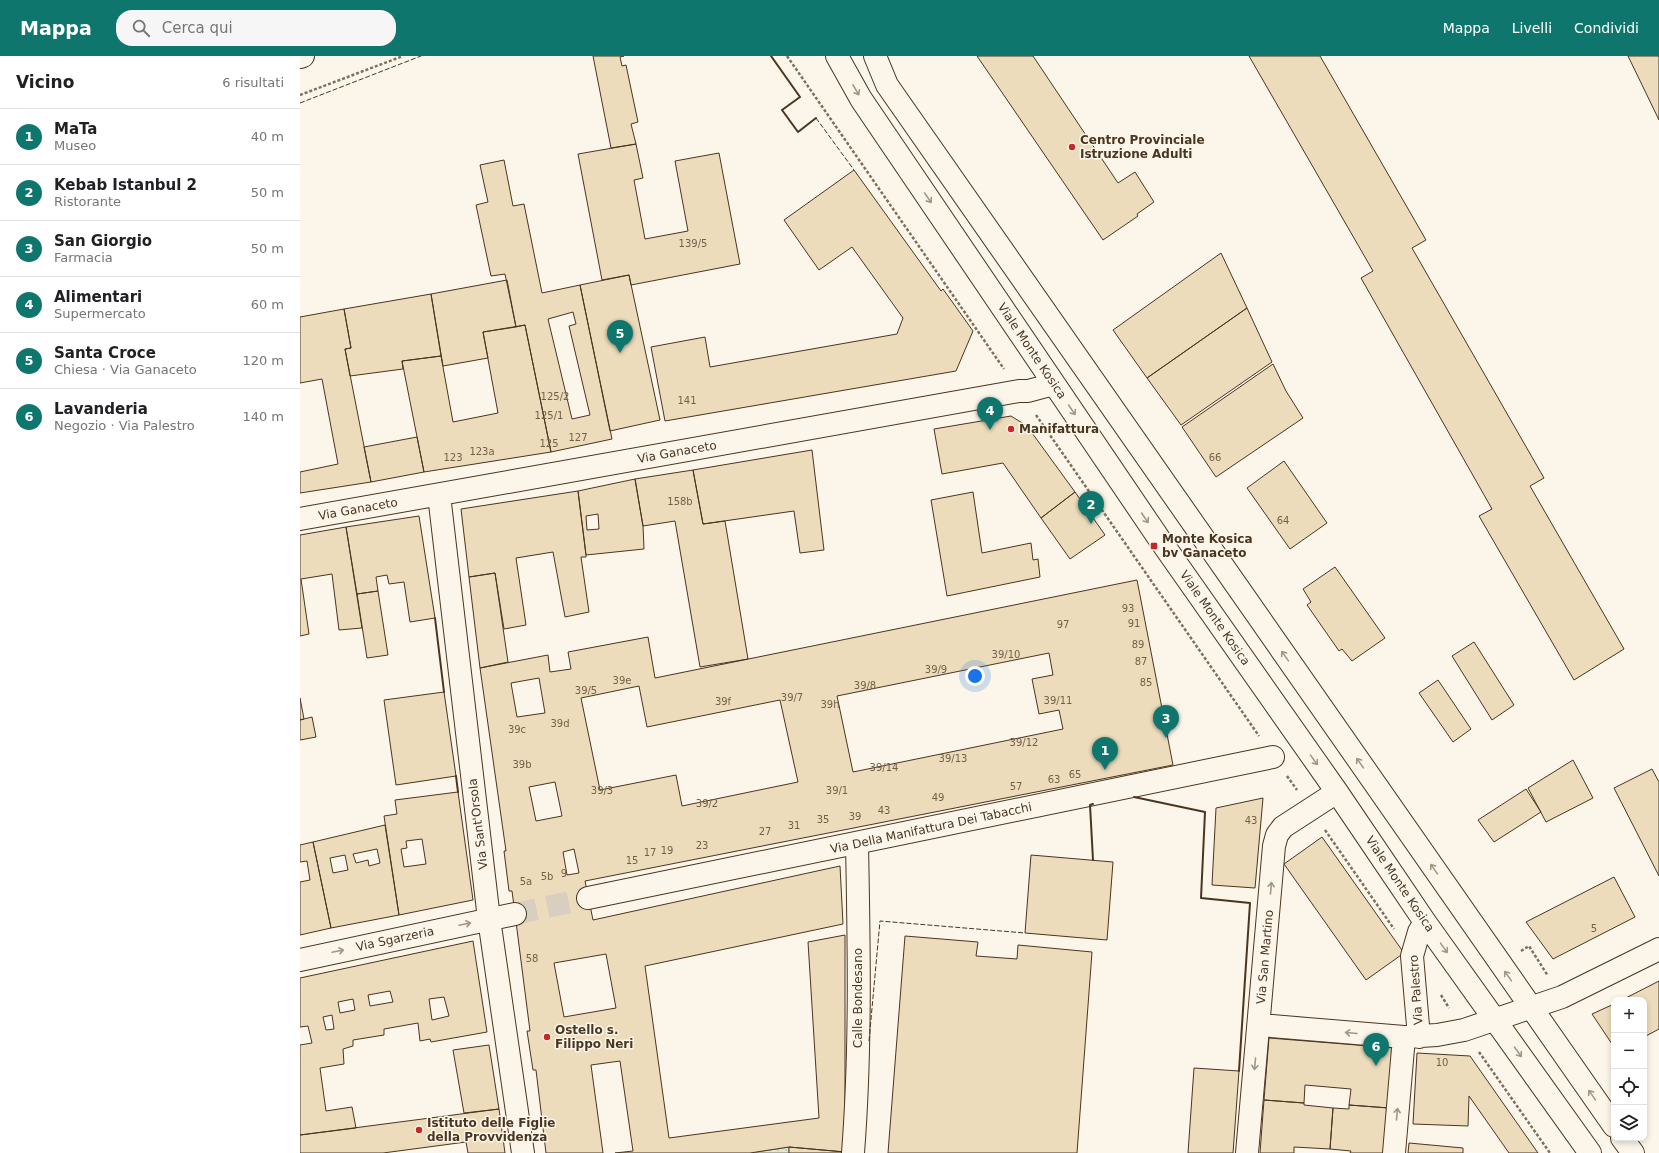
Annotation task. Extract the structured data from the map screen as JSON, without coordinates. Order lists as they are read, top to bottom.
{
  "streets": {
    "street": [
      "Viale Monte Kosica",
      "Via Ganaceto",
      "Via Sant'Orsola",
      "Via Della Manifattura Dei Tabacchi",
      "Via Sgarzeria",
      "Via San Martino",
      "Via Palestro",
      "Calle Bondesano"
    ]
  },
  "crossings": [
    ["Viale Monte Kosica", "Via Ganaceto"],
    ["Viale Monte Kosica", "Via San Martino"],
    ["Viale Monte Kosica", "Via Palestro"],
    ["Via Ganaceto", "Via Sant'Orsola"],
    ["Via Sant'Orsola", "Via Sgarzeria"],
    ["Via Della Manifattura Dei Tabacchi", "Calle Bondesano"]
  ],
  "one_way": ["Via Sgarzeria", "Via Palestro"],
  "places": {
    "other": [
      "Centro Provinciale Istruzione Adulti",
      "Manifattura",
      "Ostello s. Filippo Neri",
      "Istituto delle Figlie della Provvidenza"
    ],
    "transit": ["Monte Kosica bv Ganaceto"]
  },
  "house_numbers": [
    "139/5",
    "125/2",
    "141",
    "125/1",
    "127",
    "125",
    "123a",
    "123",
    "66",
    "158b",
    "64",
    "93",
    "91",
    "97",
    "89",
    "39/10",
    "87",
    "39/9",
    "39e",
    "85",
    "39/8",
    "39/5",
    "39/7",
    "39/11",
    "39f",
    "39h",
    "39d",
    "39c",
    "39/12",
    "39/13",
    "39b",
    "39/14",
    "65",
    "63",
    "57",
    "39/3",
    "39/1",
    "49",
    "39/2",
    "43",
    "39",
    "35",
    "43",
    "31",
    "27",
    "23",
    "19",
    "17",
    "15",
    "9",
    "5b",
    "5a",
    "5",
    "58",
    "10"
  ],
  "page": {
    "header": "Mappa",
    "search": "Cerca qui",
    "nav": ["Mappa", "Livelli", "Condividi"],
    "heading": ["Vicino", "6 risultati"],
    "list": [
      {
        "mark": "1",
        "name": "MaTa",
        "note": "Museo",
        "value": "40 m"
      },
      {
        "mark": "2",
        "name": "Kebab Istanbul 2",
        "note": "Ristorante",
        "value": "50 m"
      },
      {
        "mark": "3",
        "name": "San Giorgio",
        "note": "Farmacia",
        "value": "50 m"
      },
      {
        "mark": "4",
        "name": "Alimentari",
        "note": "Supermercato",
        "value": "60 m"
      },
      {
        "mark": "5",
        "name": "Santa Croce",
        "note": "Chiesa · Via Ganaceto",
        "value": "120 m"
      },
      {
        "mark": "6",
        "name": "Lavanderia",
        "note": "Negozio · Via Palestro",
        "value": "140 m"
      }
    ],
    "pins": [
      "5",
      "4",
      "2",
      "3",
      "1",
      "6"
    ],
    "map_buttons": ["+", "−"]
  }
}
